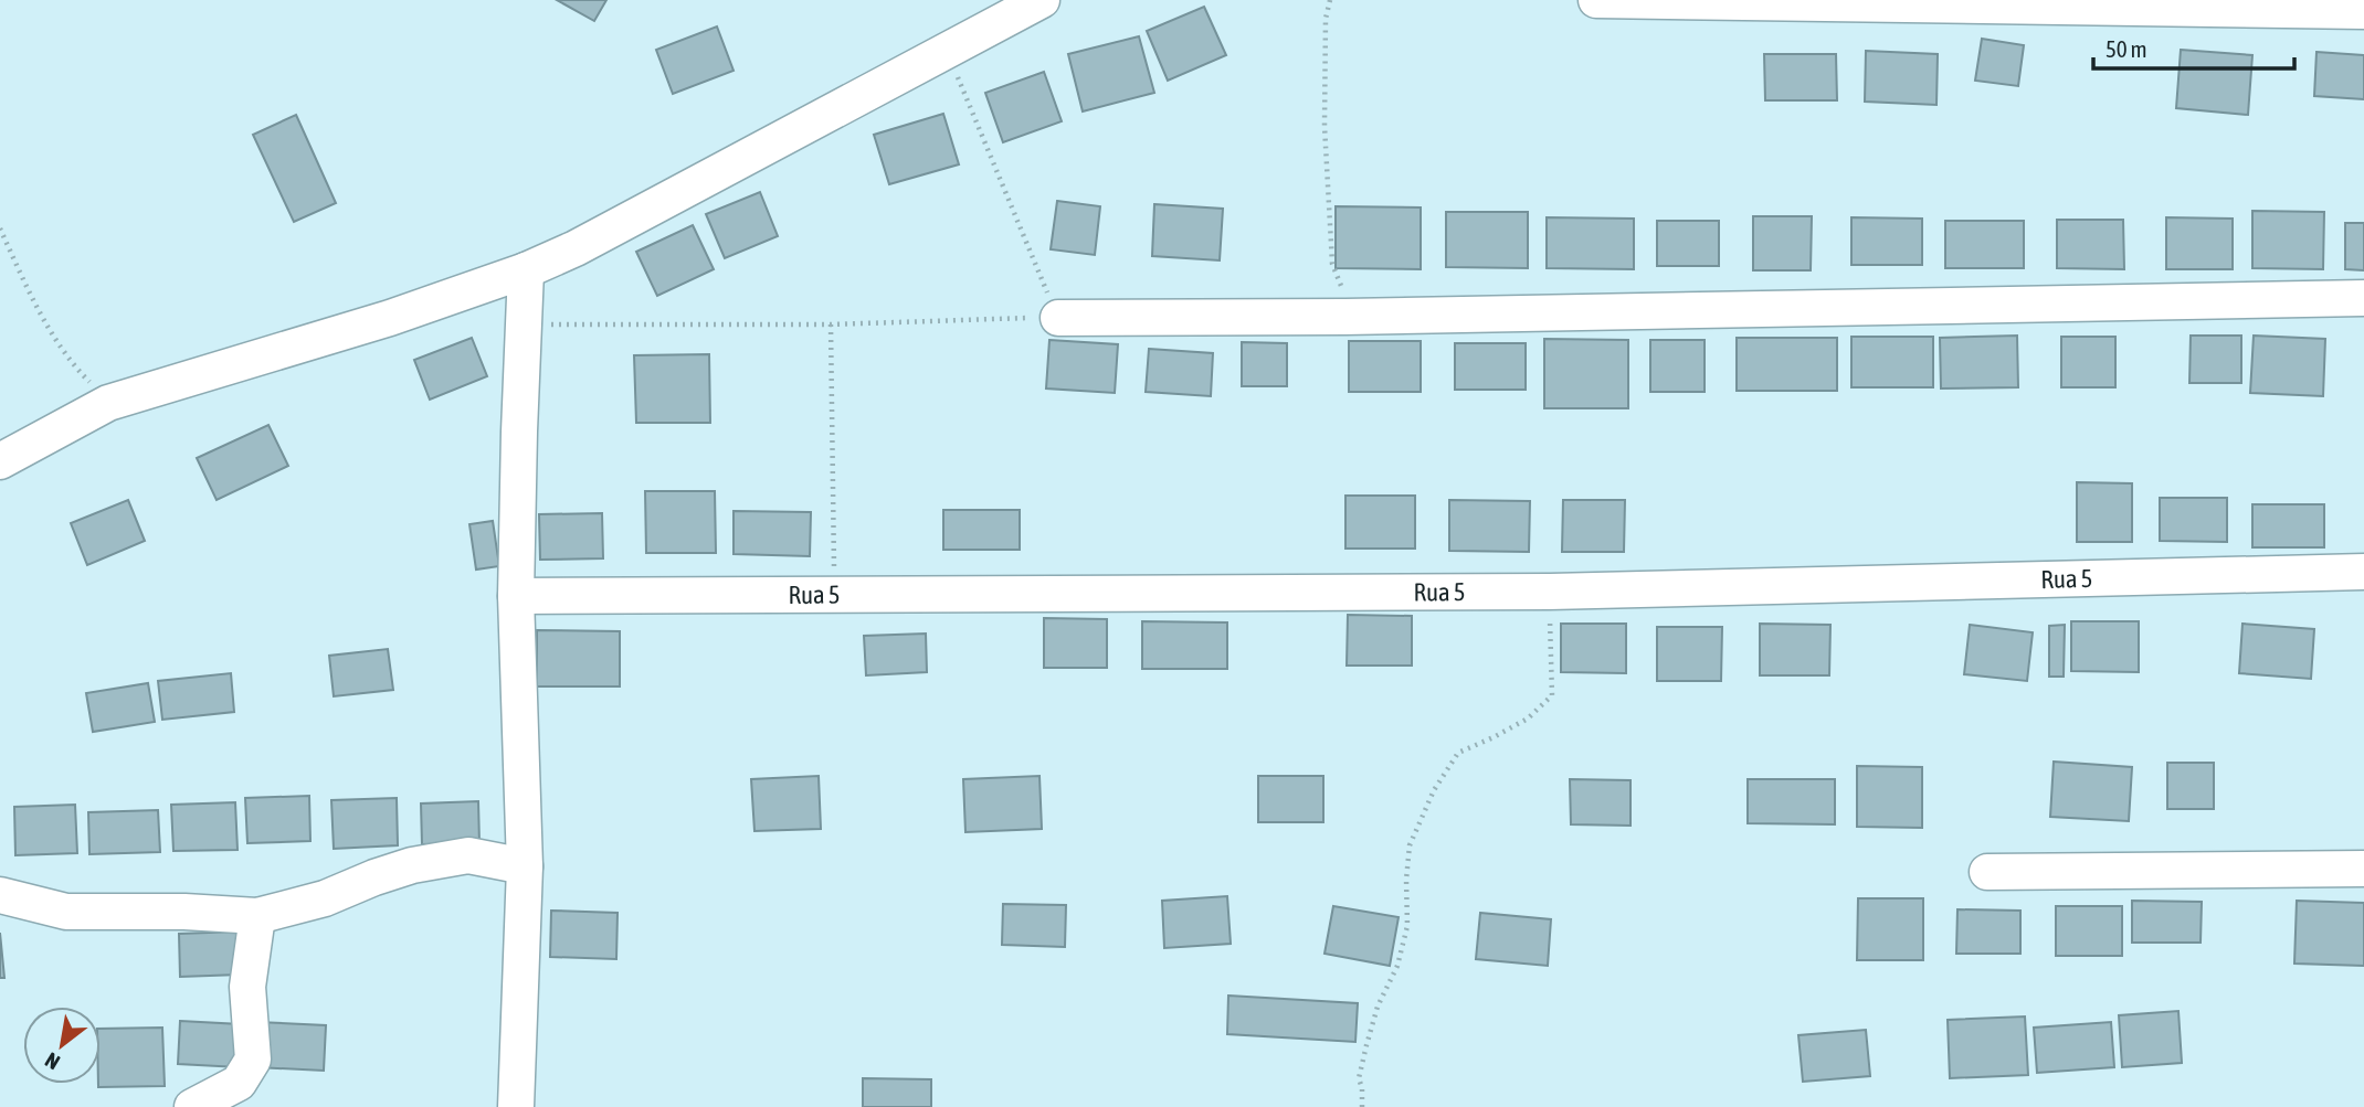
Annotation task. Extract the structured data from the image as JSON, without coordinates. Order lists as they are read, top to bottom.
{
  "streets": {
    "street": ["Rua 5"]
  },
  "scale_bar": "50 m",
  "north": "bottom left"
}
